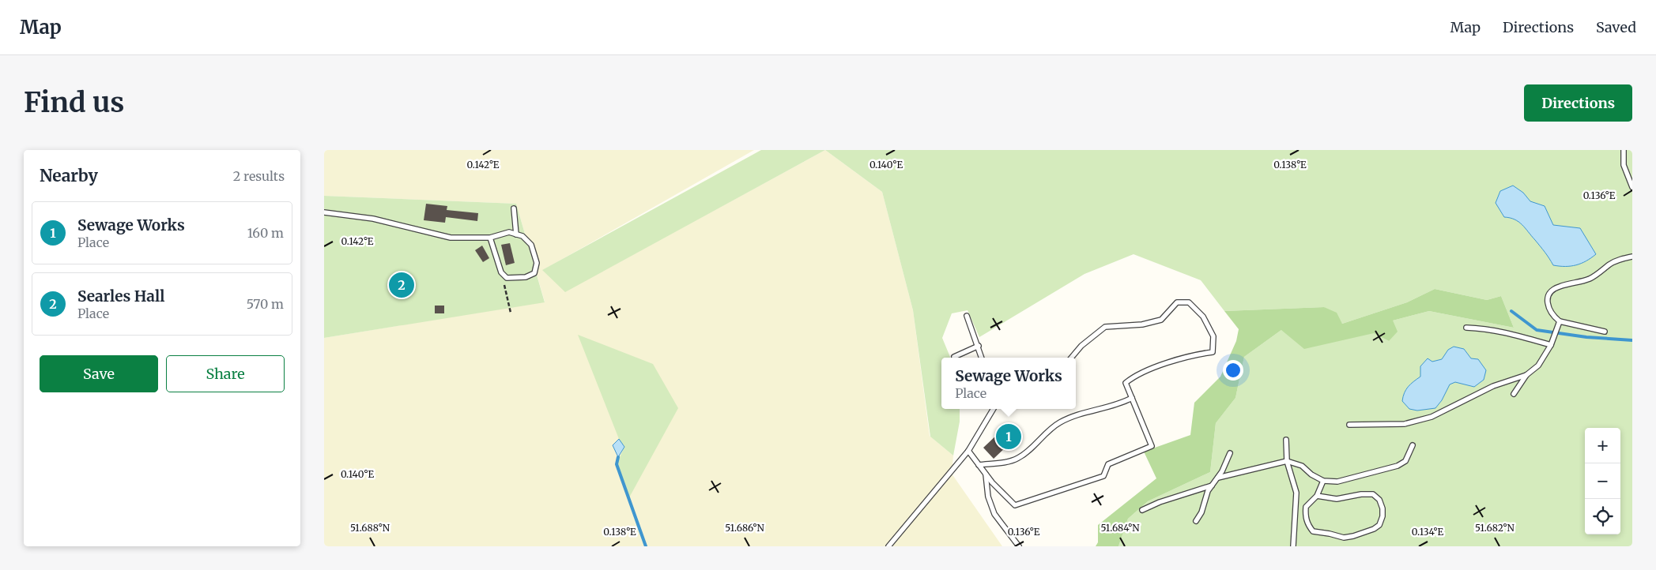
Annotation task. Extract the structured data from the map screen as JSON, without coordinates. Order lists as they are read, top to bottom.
{
  "page": {
    "header": "Map",
    "nav": ["Map", "Directions", "Saved"],
    "buttons": [
      "Directions",
      ["Save", "Share"]
    ],
    "title": "Find us",
    "heading": ["Nearby", "2 results"],
    "list": [
      {
        "mark": "1",
        "name": "Sewage Works",
        "note": "Place",
        "value": "160 m"
      },
      {
        "mark": "2",
        "name": "Searles Hall",
        "note": "Place",
        "value": "570 m"
      }
    ],
    "pins": ["2", "1"],
    "popup": ["Sewage Works", "Place"],
    "map_buttons": ["+", "−"]
  },
  "coordinates": [
    "0.138°E",
    "0.142°E",
    "0.140°E",
    "0.136°E",
    "51.688°N",
    "51.686°N",
    "51.684°N",
    "51.682°N",
    "0.134°E"
  ]
}
